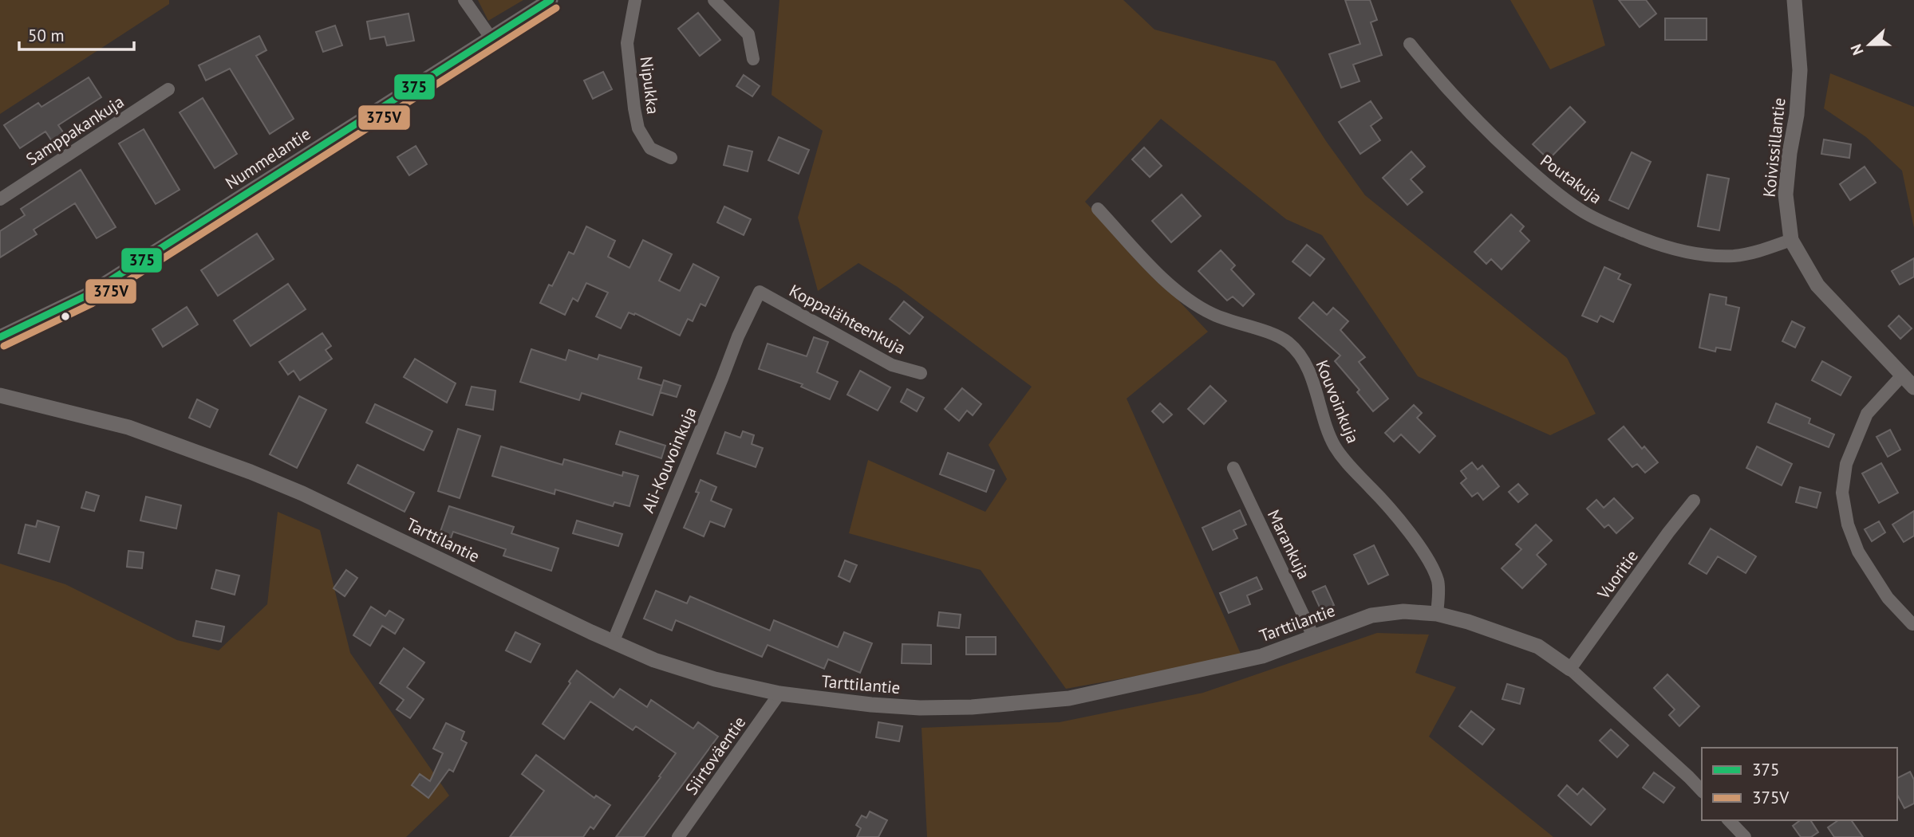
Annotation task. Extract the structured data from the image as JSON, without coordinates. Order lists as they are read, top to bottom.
{
  "streets": {
    "street": [
      "Nipukka",
      "Samppakankuja",
      "Koivissillantie",
      "Nummelantie",
      "Poutakuja",
      "Koppalähteenkuja",
      "Kouvoinkuja",
      "Ali-Kouvoinkuja",
      "Tarttilantie",
      "Marankuja",
      "Vuoritie",
      "Siirtoväentie"
    ]
  },
  "crossings": [
    ["Koivissillantie", "Poutakuja"],
    ["Koppalähteenkuja", "Ali-Kouvoinkuja"],
    ["Kouvoinkuja", "Tarttilantie"],
    ["Ali-Kouvoinkuja", "Tarttilantie"],
    ["Tarttilantie", "Marankuja"],
    ["Tarttilantie", "Vuoritie"],
    ["Tarttilantie", "Siirtoväentie"]
  ],
  "lines": ["transit line 375", "transit line 375V"],
  "legend": ["375", "375V"],
  "scale_bar": "50 m",
  "north": "left"
}
